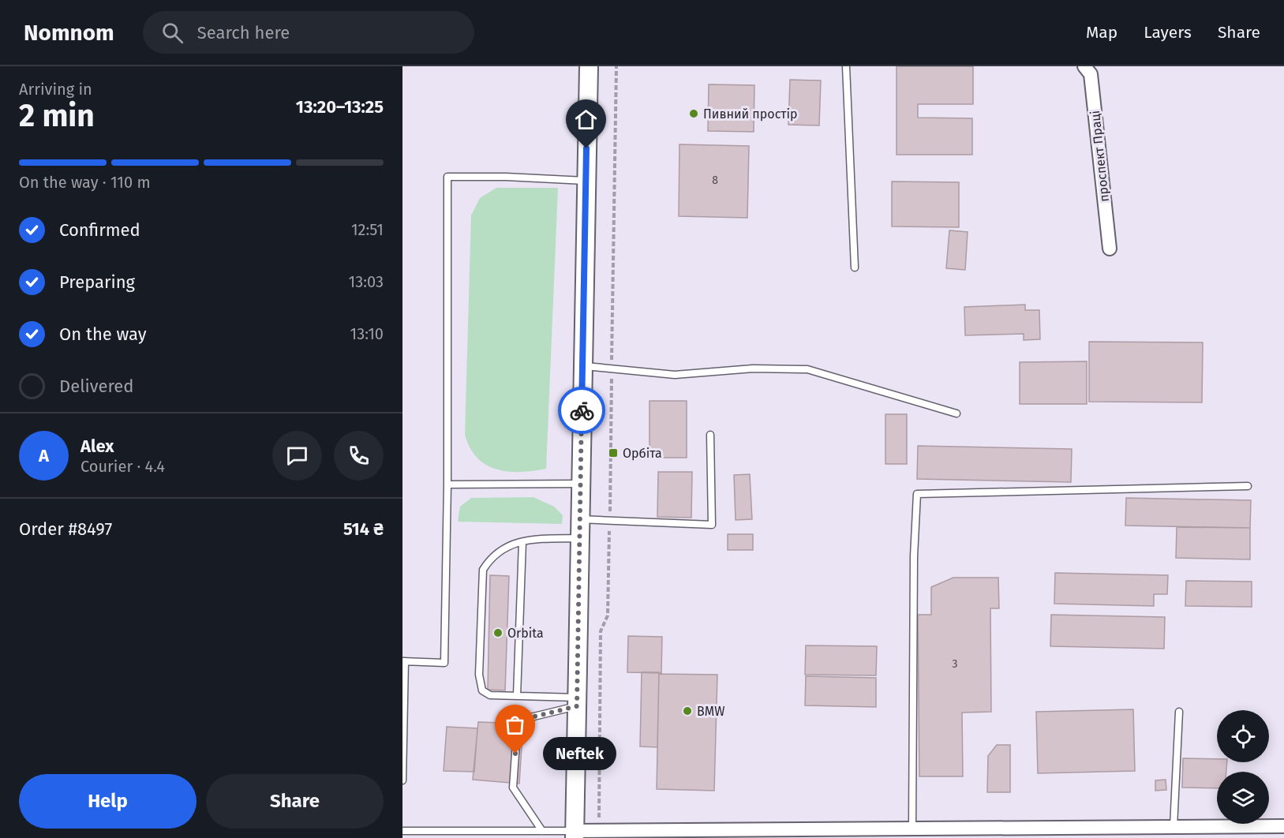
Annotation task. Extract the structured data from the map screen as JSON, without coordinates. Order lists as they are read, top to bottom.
{
  "streets": {
    "street": ["проспект Праці"]
  },
  "places": {
    "other": [
      "Пивний простір",
      "Orbita",
      "BMW",
      "Neftek"
    ],
    "transit": ["Орбіта"]
  },
  "house_numbers": ["8", "3"],
  "page": {
    "header": "Nomnom",
    "search": "Search here",
    "nav": ["Map", "Layers", "Share"],
    "heading": ["2 min", "Arriving in", "13:20–13:25"],
    "panel": [
      "Alex",
      "Courier · 4.4",
      "Order #8497",
      "514 ₴"
    ],
    "bar": "On the way · 110 m",
    "list": [
      ["Confirmed", "12:51"],
      ["Preparing", "13:03"],
      ["On the way", "13:10"],
      "Delivered"
    ],
    "round": "A",
    "bubble": "Neftek",
    "buttons": ["Help", "Share"]
  }
}
